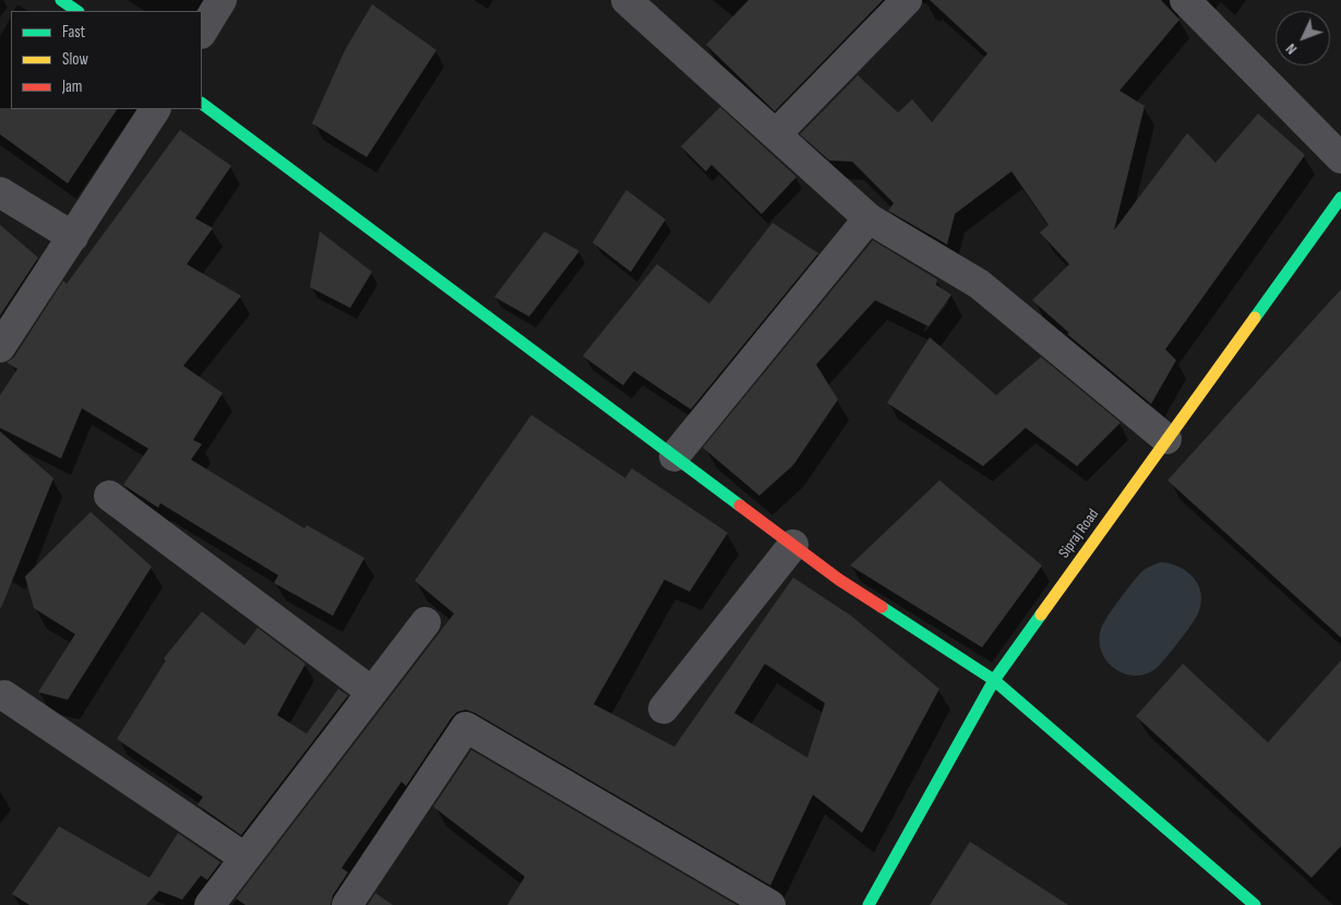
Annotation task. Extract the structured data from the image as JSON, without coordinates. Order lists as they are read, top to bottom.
{
  "streets": {
    "street": ["Sipraj Road"]
  },
  "legend": ["Fast", "Slow", "Jam"],
  "north": "bottom left"
}
